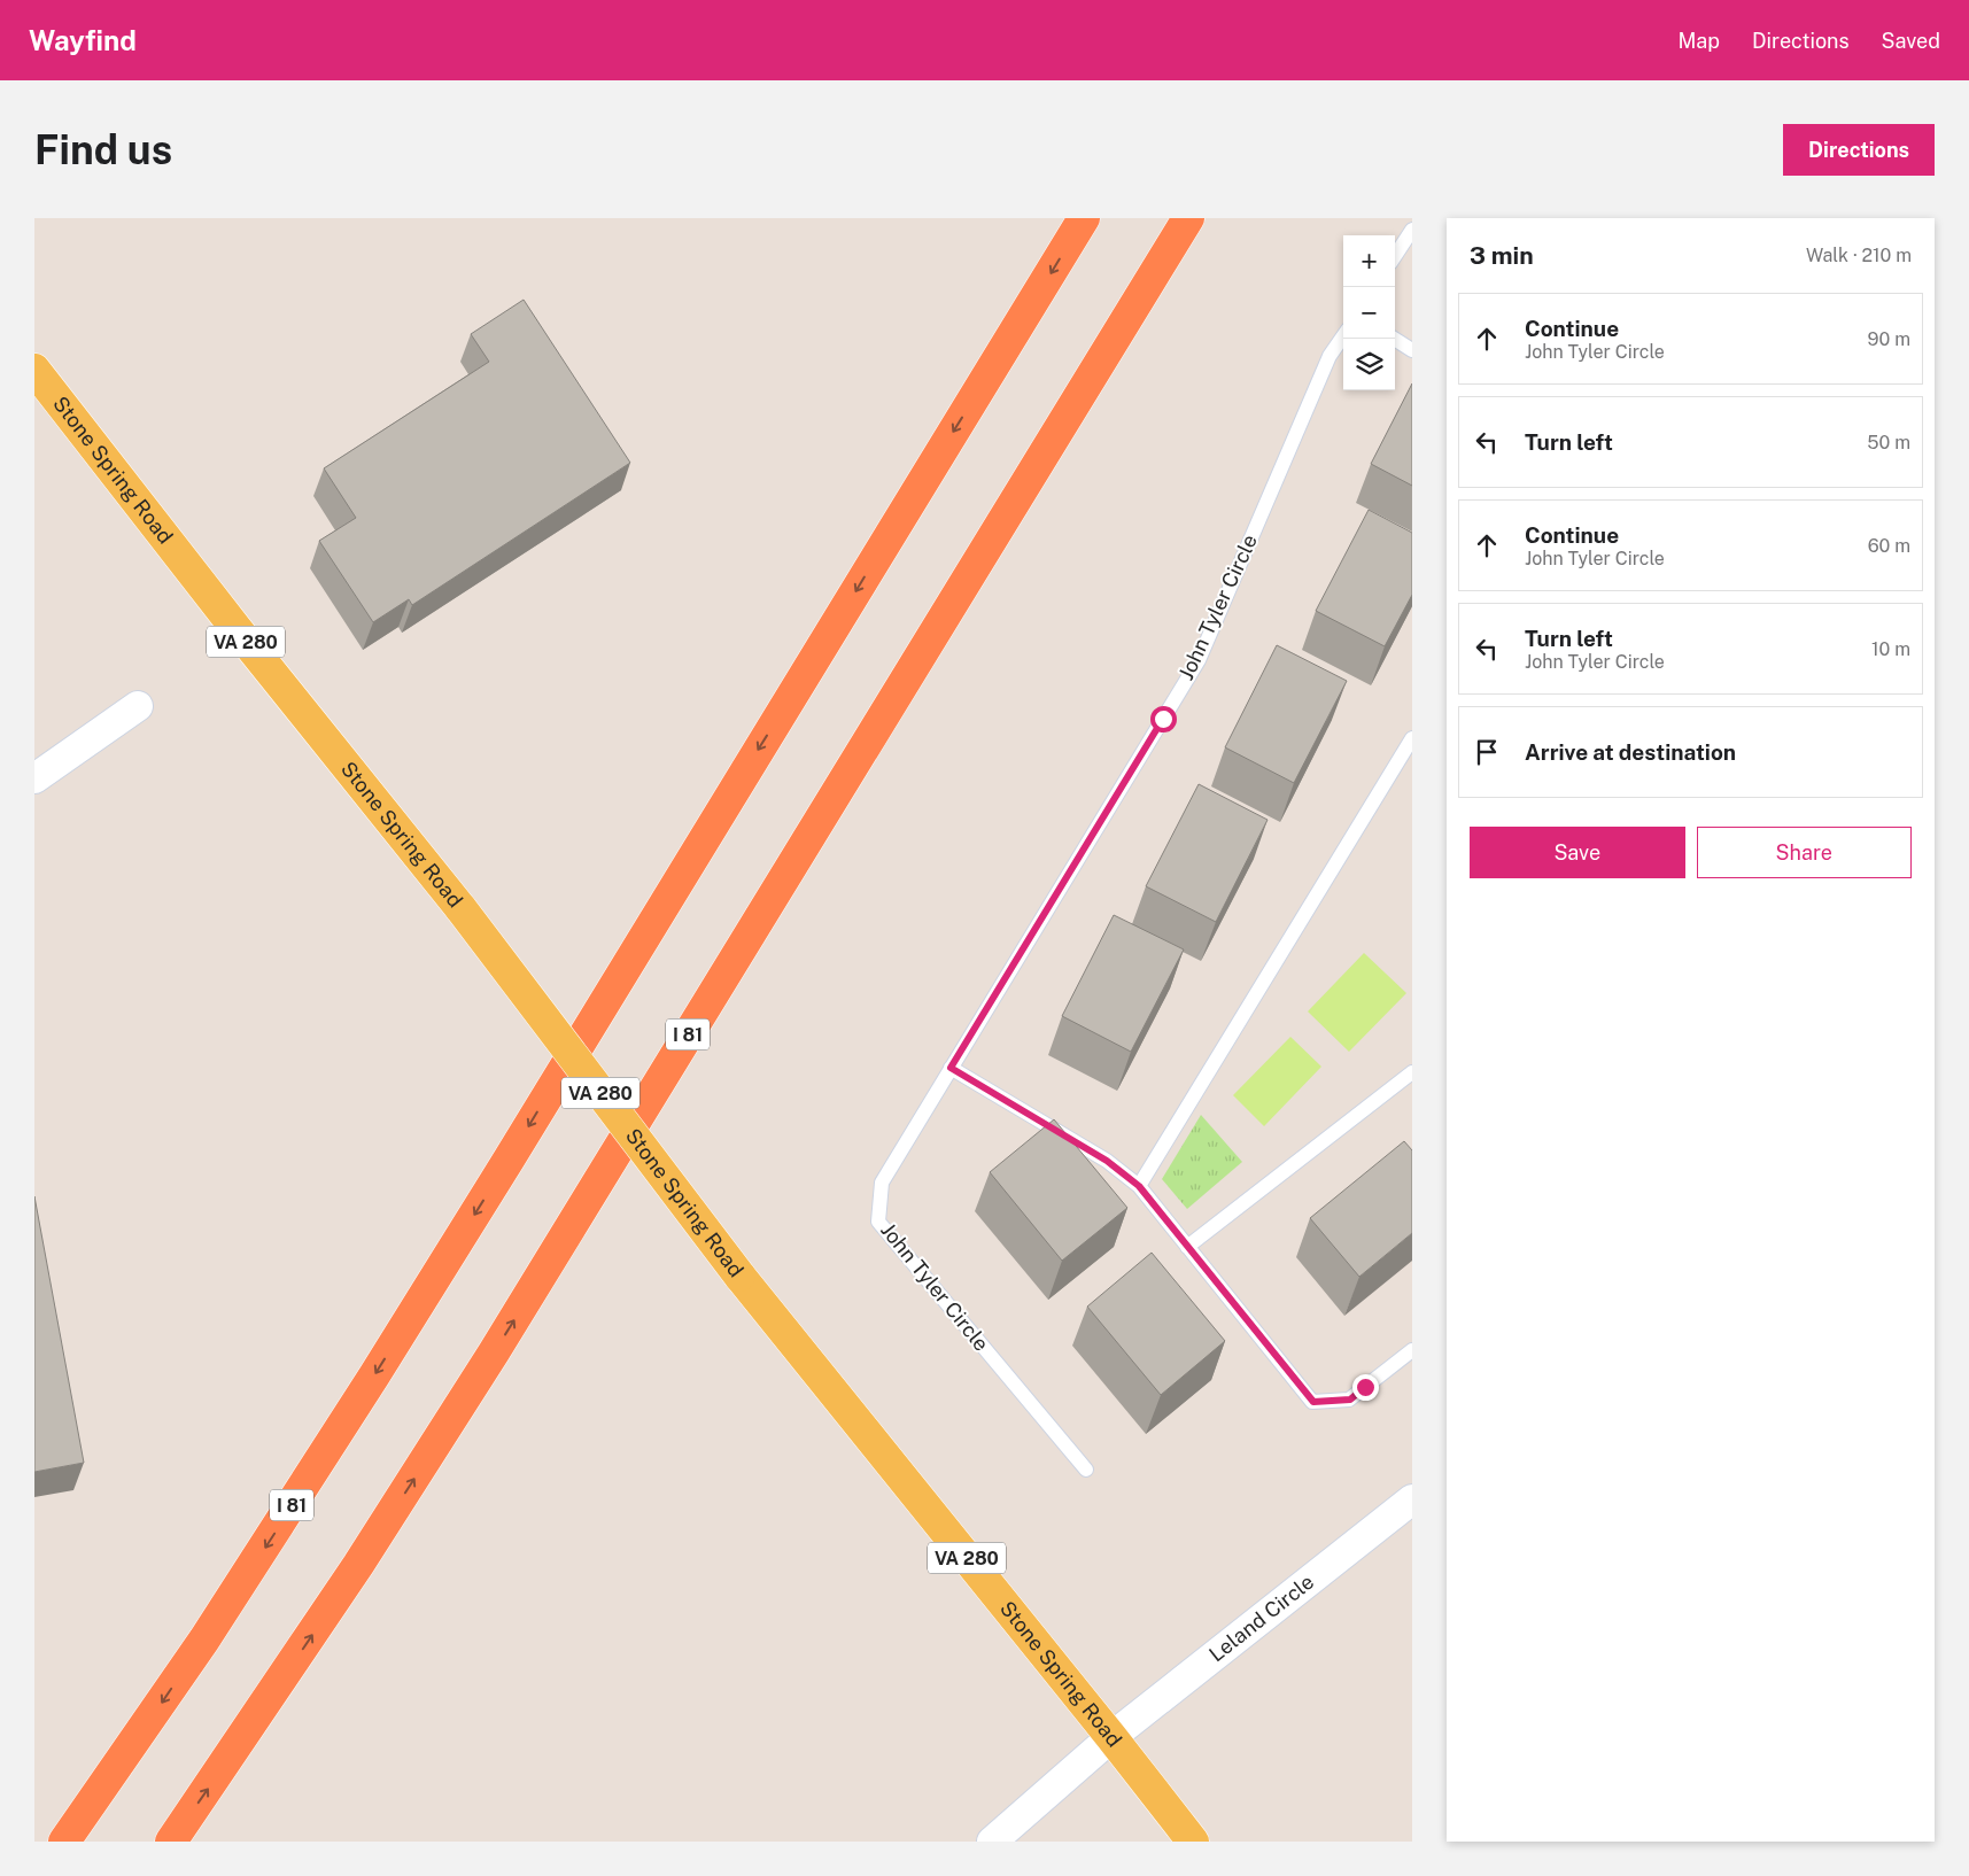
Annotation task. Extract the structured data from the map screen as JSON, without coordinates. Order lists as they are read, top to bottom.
{
  "streets": {
    "highway": ["I 81"],
    "main road": ["Stone Spring Road", "VA 280"],
    "street": ["Leland Circle"],
    "lane": ["John Tyler Circle"]
  },
  "crossings": [
    ["Stone Spring Road", "Leland Circle"]
  ],
  "page": {
    "header": "Wayfind",
    "nav": ["Map", "Directions", "Saved"],
    "buttons": [
      "Directions",
      ["Save", "Share"]
    ],
    "title": "Find us",
    "heading": ["3 min", "Walk · 210 m"],
    "map_buttons": ["+", "−"],
    "list": [
      ["Continue", "John Tyler Circle", "90 m"],
      ["Turn left", "50 m"],
      ["Continue", "John Tyler Circle", "60 m"],
      ["Turn left", "John Tyler Circle", "10 m"],
      "Arrive at destination"
    ]
  }
}
